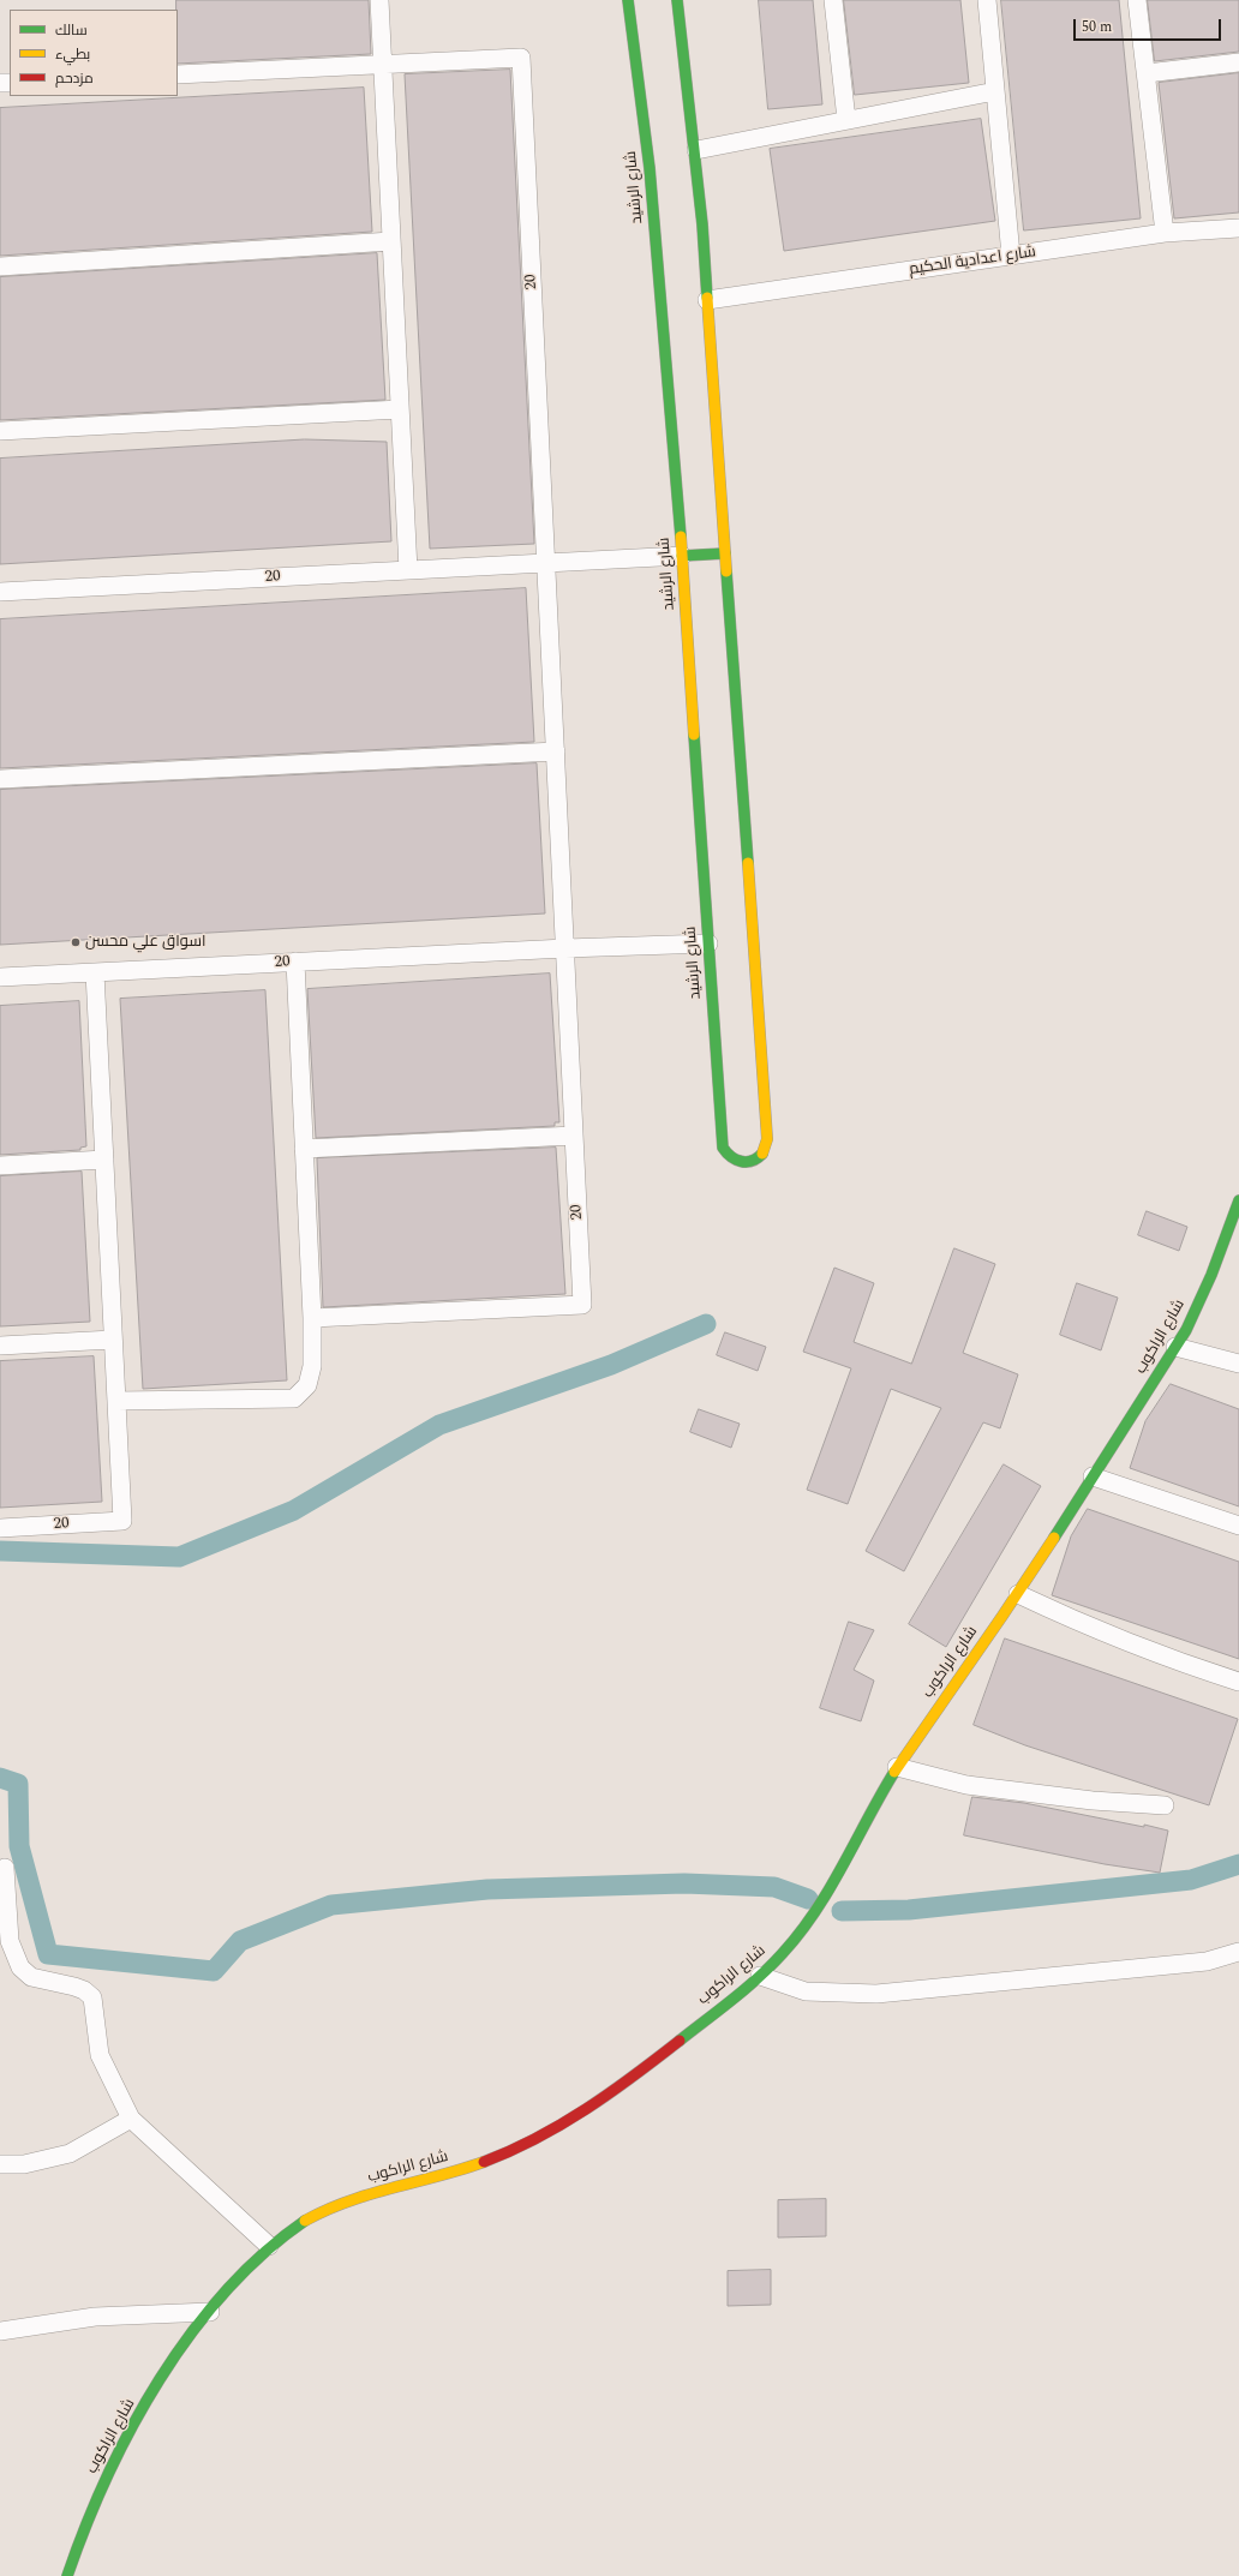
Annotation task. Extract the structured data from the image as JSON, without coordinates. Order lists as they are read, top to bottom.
{
  "streets": {
    "street": [
      "شارع الرشيد",
      "شارع اعدادية الحكيم",
      "20",
      "شارع الراكوب"
    ]
  },
  "places": ["اسواق علي محسن"],
  "legend": ["سالك", "بطيء", "مزدحم"],
  "scale_bar": "50 m"
}
